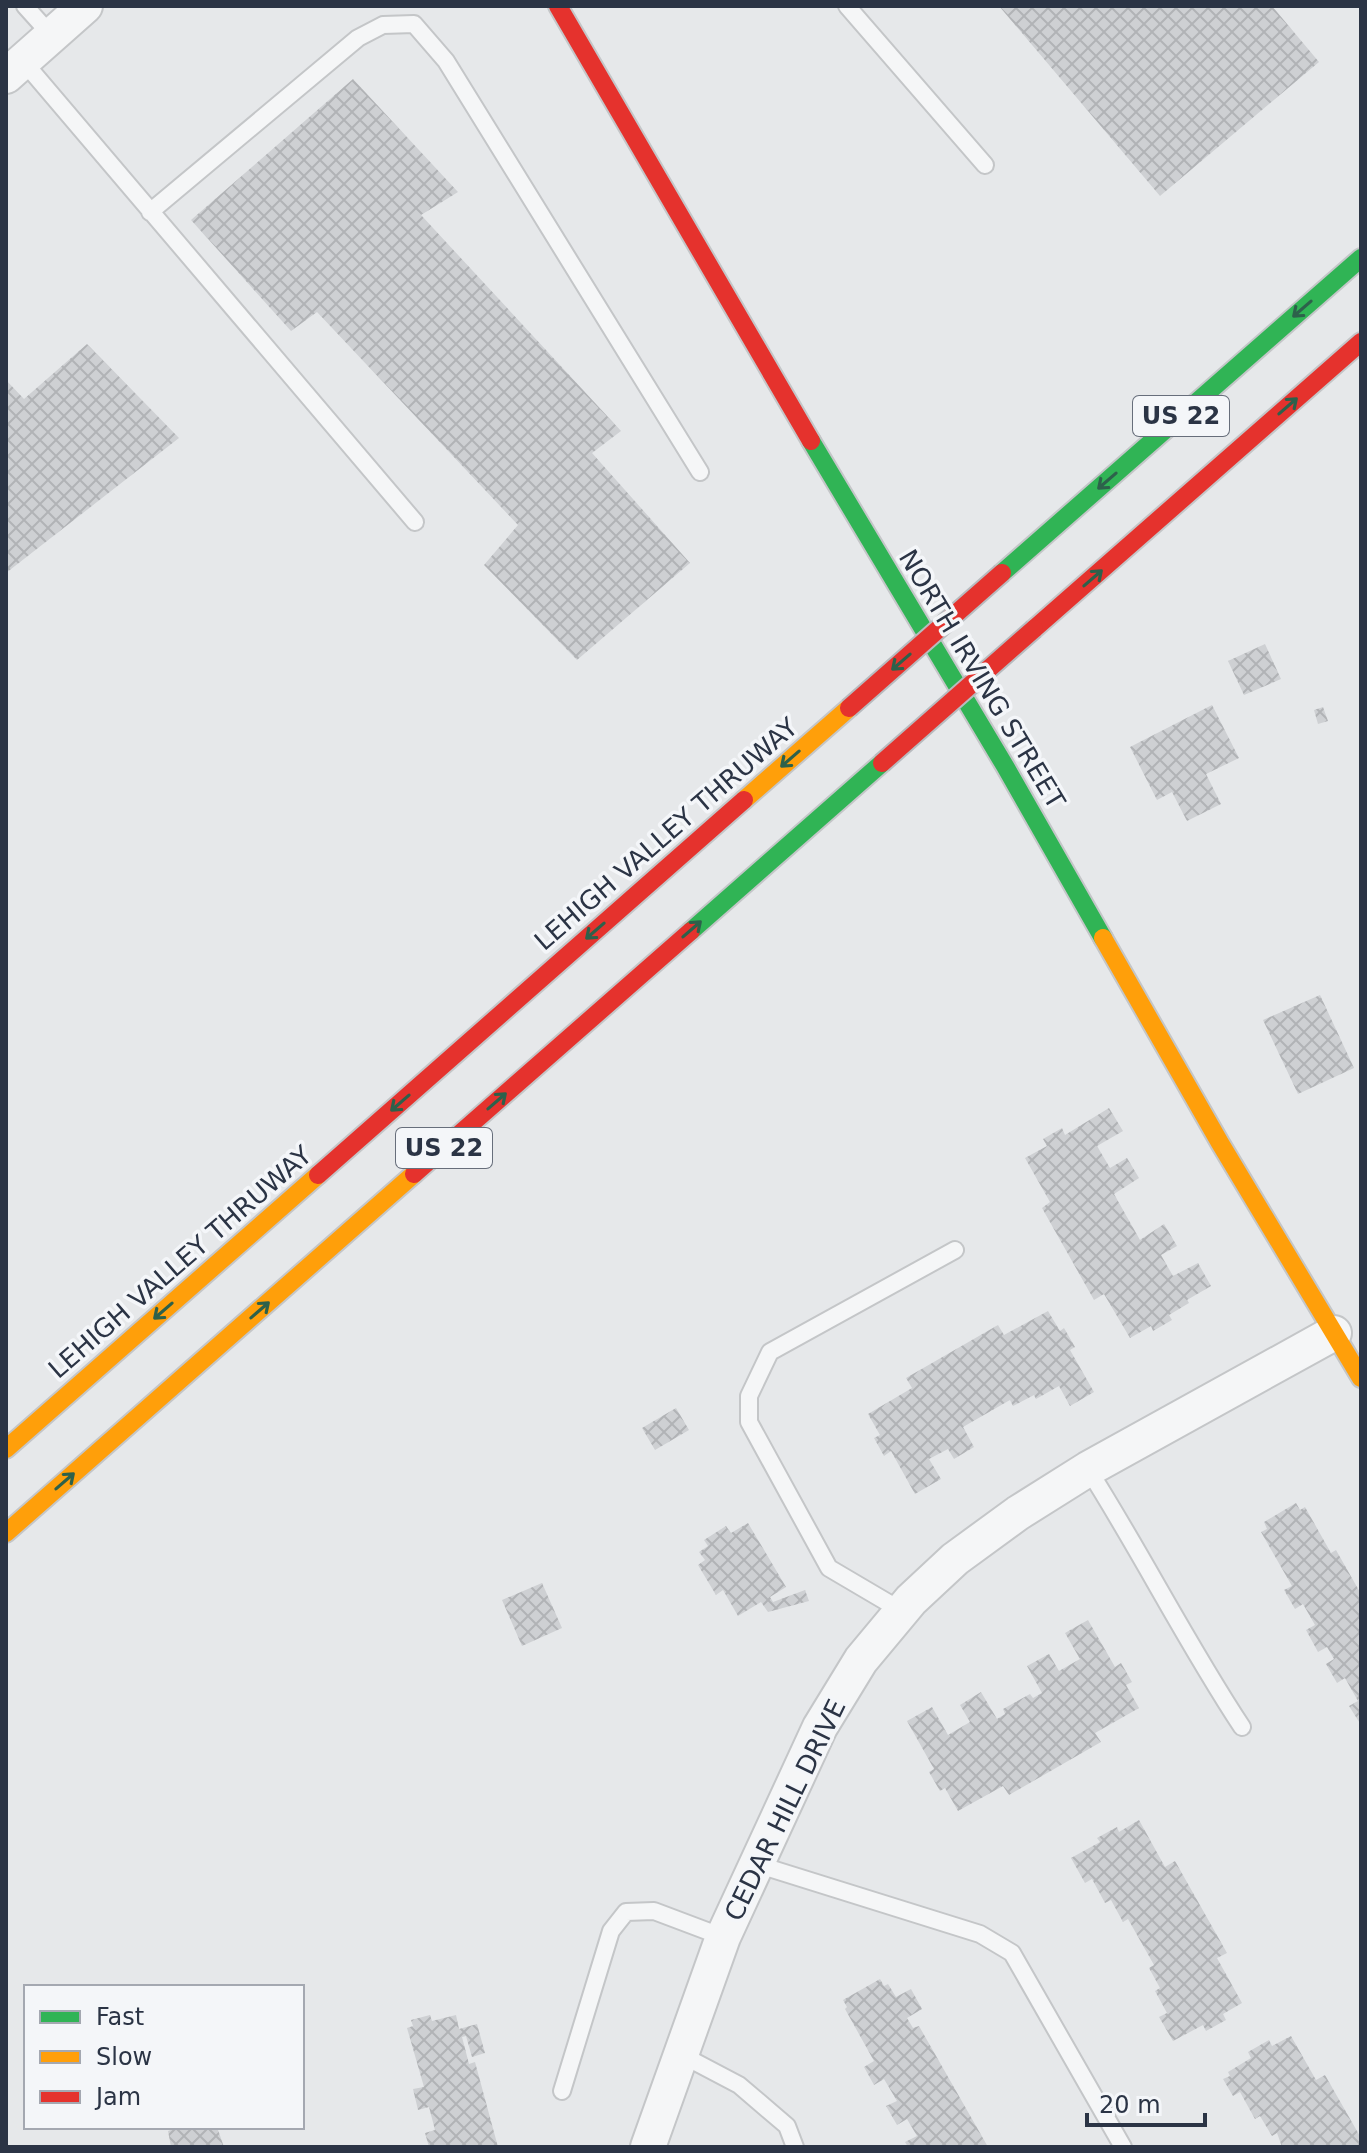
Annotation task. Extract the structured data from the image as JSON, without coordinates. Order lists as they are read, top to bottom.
{
  "streets": {
    "main road": ["US 22", "NORTH IRVING STREET", "LEHIGH VALLEY THRUWAY"],
    "street": ["CEDAR HILL DRIVE"]
  },
  "crossings": [
    ["NORTH IRVING STREET", "CEDAR HILL DRIVE"]
  ],
  "legend": ["Fast", "Slow", "Jam"],
  "scale_bar": "20 m"
}
